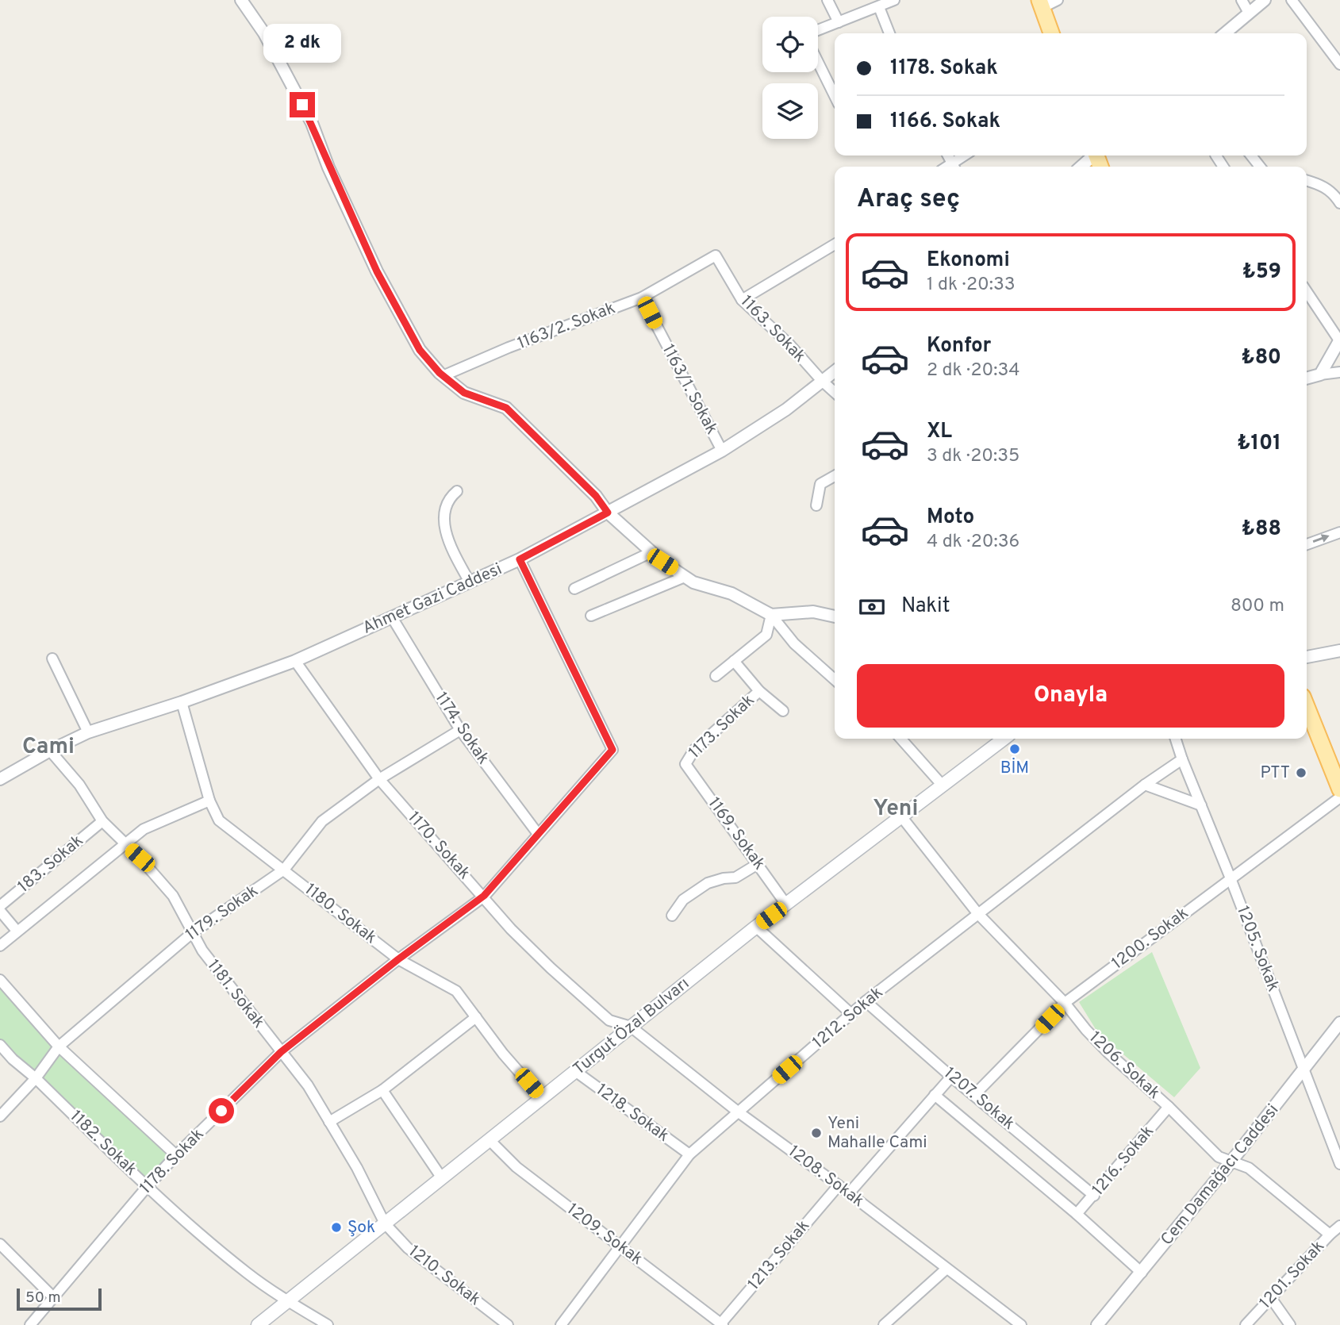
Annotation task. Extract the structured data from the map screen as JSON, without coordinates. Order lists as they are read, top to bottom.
{
  "streets": {
    "main road": ["Turgut Özal Bulvarı"],
    "street": [
      "1163/2. Sokak",
      "1163. Sokak",
      "1163/1. Sokak",
      "Ahmet Gazi Caddesi",
      "1173. Sokak",
      "1174. Sokak",
      "1169. Sokak",
      "1170. Sokak",
      "183. Sokak",
      "1179. Sokak",
      "1180. Sokak",
      "1200. Sokak",
      "1205. Sokak",
      "1181. Sokak",
      "1212. Sokak",
      "1206. Sokak",
      "1207. Sokak",
      "1218. Sokak",
      "1182. Sokak",
      "1216. Sokak",
      "1178. Sokak",
      "Cem Damağacı Caddesi",
      "1208. Sokak",
      "1209. Sokak",
      "1213. Sokak",
      "1201. Sokak",
      "1210. Sokak"
    ]
  },
  "crossings": [
    ["1163/2. Sokak", "1163. Sokak"],
    ["1163/2. Sokak", "1163/1. Sokak"],
    ["1163. Sokak", "Ahmet Gazi Caddesi"],
    ["1163/1. Sokak", "Ahmet Gazi Caddesi"],
    ["Ahmet Gazi Caddesi", "1174. Sokak"],
    ["Ahmet Gazi Caddesi", "1170. Sokak"],
    ["Ahmet Gazi Caddesi", "1180. Sokak"],
    ["Ahmet Gazi Caddesi", "1181. Sokak"],
    ["Ahmet Gazi Caddesi", "1178. Sokak"],
    ["1173. Sokak", "1169. Sokak"],
    ["1174. Sokak", "1179. Sokak"],
    ["1174. Sokak", "1178. Sokak"],
    ["1169. Sokak", "Turgut Özal Bulvarı"],
    ["1170. Sokak", "1179. Sokak"],
    ["1170. Sokak", "Turgut Özal Bulvarı"],
    ["1170. Sokak", "1178. Sokak"],
    ["1170. Sokak", "1208. Sokak"],
    ["183. Sokak", "1181. Sokak"],
    ["1179. Sokak", "1180. Sokak"],
    ["1179. Sokak", "1181. Sokak"],
    ["1179. Sokak", "1182. Sokak"],
    ["1180. Sokak", "Turgut Özal Bulvarı"],
    ["1180. Sokak", "1178. Sokak"],
    ["1200. Sokak", "1205. Sokak"],
    ["1200. Sokak", "1206. Sokak"],
    ["1200. Sokak", "1207. Sokak"],
    ["1205. Sokak", "1212. Sokak"],
    ["1205. Sokak", "Cem Damağacı Caddesi"],
    ["1181. Sokak", "Turgut Özal Bulvarı"],
    ["1181. Sokak", "1178. Sokak"],
    ["1181. Sokak", "1210. Sokak"],
    ["1212. Sokak", "1206. Sokak"],
    ["1212. Sokak", "1207. Sokak"],
    ["1212. Sokak", "1218. Sokak"],
    ["1212. Sokak", "1208. Sokak"],
    ["1212. Sokak", "1209. Sokak"],
    ["Turgut Özal Bulvarı", "1206. Sokak"],
    ["Turgut Özal Bulvarı", "1218. Sokak"],
    ["Turgut Özal Bulvarı", "1182. Sokak"],
    ["Turgut Özal Bulvarı", "1208. Sokak"],
    ["Turgut Özal Bulvarı", "1209. Sokak"],
    ["Turgut Özal Bulvarı", "1210. Sokak"],
    ["1206. Sokak", "1216. Sokak"],
    ["1206. Sokak", "Cem Damağacı Caddesi"],
    ["1206. Sokak", "1201. Sokak"],
    ["1207. Sokak", "1216. Sokak"],
    ["1207. Sokak", "Cem Damağacı Caddesi"],
    ["1182. Sokak", "1178. Sokak"],
    ["1208. Sokak", "1213. Sokak"],
    ["1209. Sokak", "1213. Sokak"]
  ],
  "districts": ["Cami", "Yeni"],
  "places": [
    "BİM",
    "PTT",
    "Yeni Mahalle Cami",
    "Şok"
  ],
  "scale_bar": "50 m",
  "page": {
    "bubble": "2 dk",
    "banner": ["1178. Sokak", "1166. Sokak"],
    "heading": "Araç seç",
    "list": [
      {
        "name": "Ekonomi",
        "note": "1 dk · 20:33",
        "value": "₺59"
      },
      {
        "name": "Konfor",
        "note": "2 dk · 20:34",
        "value": "₺80"
      },
      {
        "name": "XL",
        "note": "3 dk · 20:35",
        "value": "₺101"
      },
      {
        "name": "Moto",
        "note": "4 dk · 20:36",
        "value": "₺88"
      }
    ],
    "pay": ["Nakit", "800 m"],
    "buttons": "Onayla",
    "scale": "50 m"
  }
}
